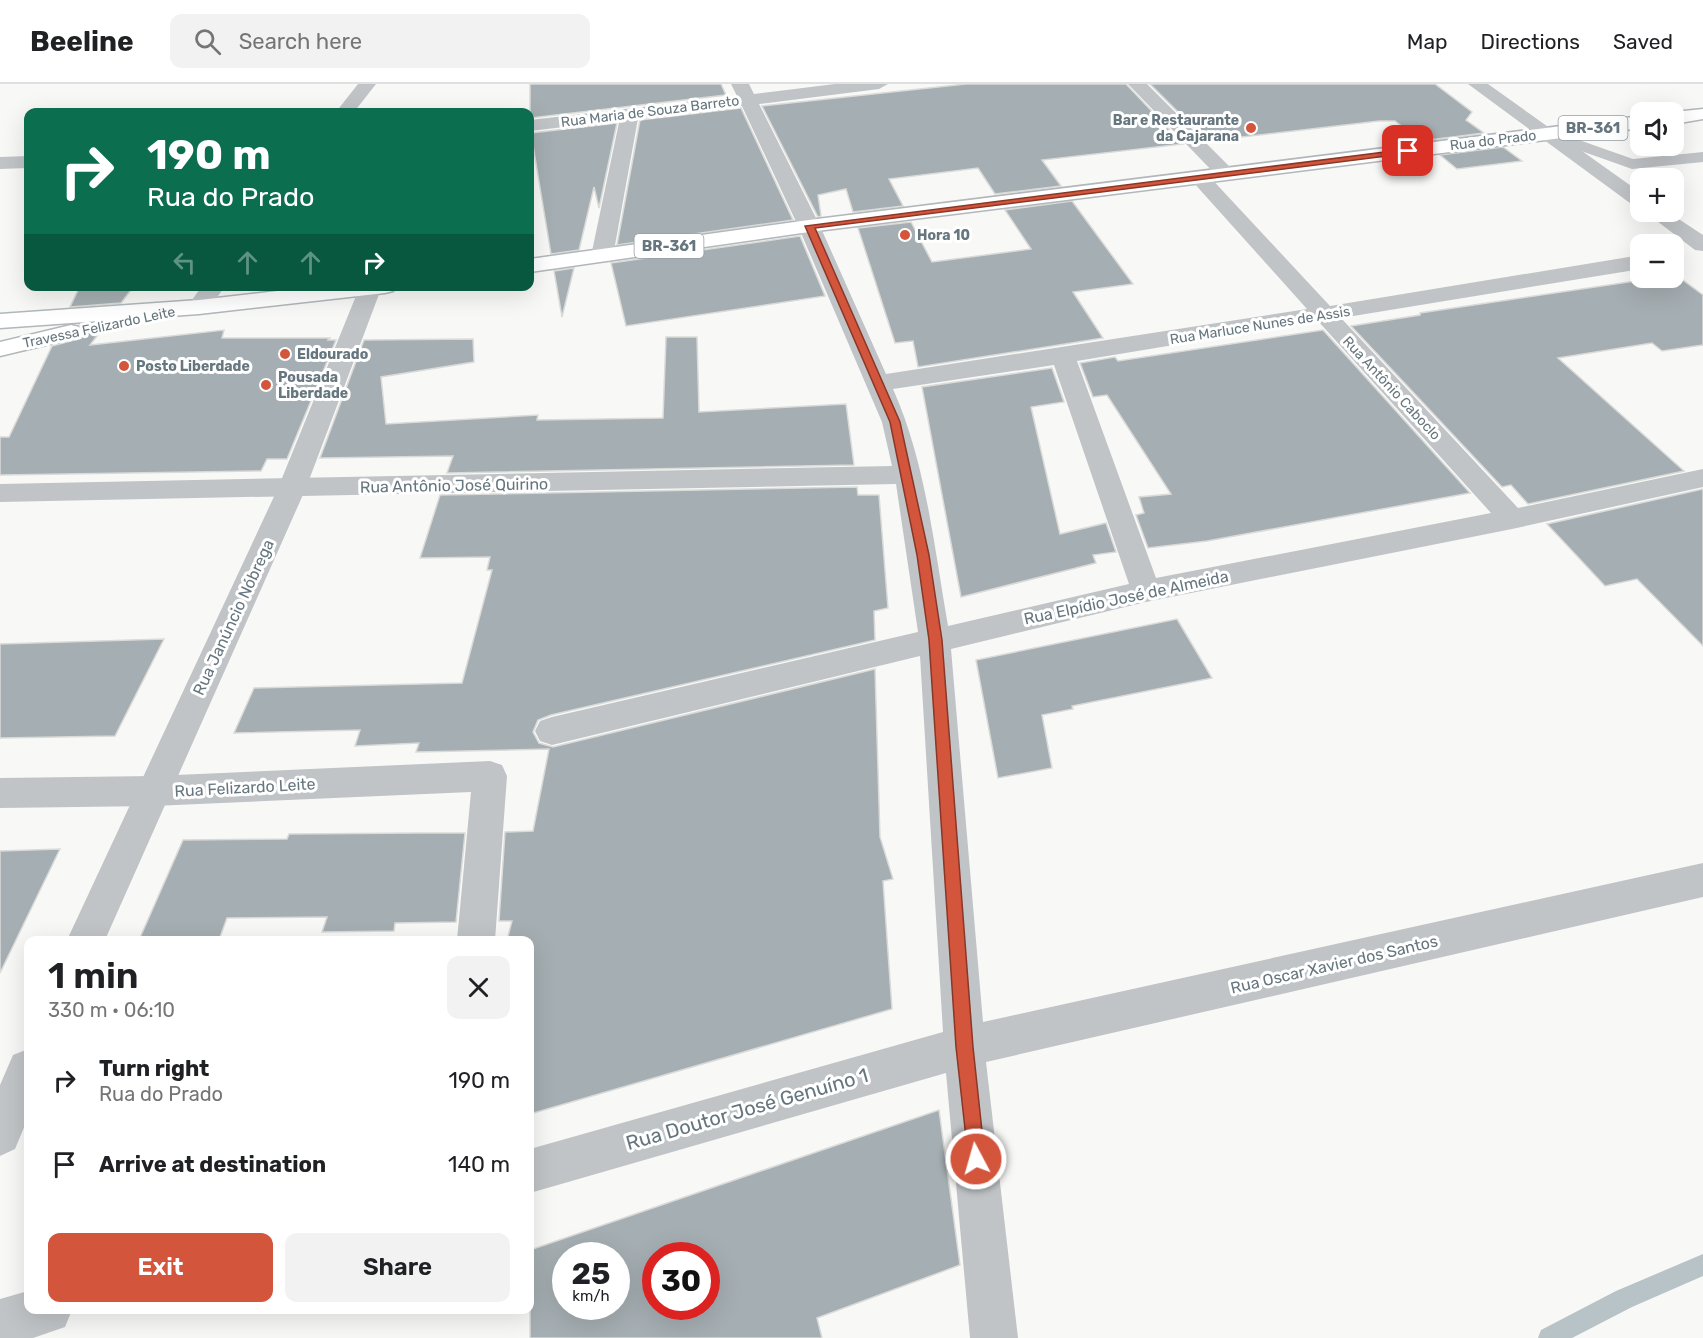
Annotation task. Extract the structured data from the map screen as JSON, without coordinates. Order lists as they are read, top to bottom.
{
  "streets": {
    "main road": ["BR-361", "Rua do Prado", "Travessa Felizardo Leite"],
    "street": [
      "Rua Maria de Souza Barreto",
      "Rua Marluce Nunes de Assis",
      "Rua Antônio Caboclo",
      "Rua Antônio José Quirino",
      "Rua Elpídio José de Almeida",
      "Rua Janúncio Nóbrega",
      "Rua Felizardo Leite",
      "Rua Oscar Xavier dos Santos",
      "Rua Doutor José Genuíno 1"
    ]
  },
  "crossings": [
    ["BR-361", "Rua do Prado"],
    ["Rua do Prado", "Rua Antônio Caboclo"],
    ["Rua Marluce Nunes de Assis", "Rua Antônio Caboclo"],
    ["Rua Antônio Caboclo", "Rua Elpídio José de Almeida"],
    ["Rua Antônio José Quirino", "Rua Janúncio Nóbrega"],
    ["Rua Janúncio Nóbrega", "Rua Felizardo Leite"],
    ["Rua Oscar Xavier dos Santos", "Rua Doutor José Genuíno 1"]
  ],
  "places": [
    "Bar e Restaurante da Cajarana",
    "Hora 10",
    "Eldourado",
    "Posto Liberdade",
    "Pousada Liberdade"
  ],
  "page": {
    "header": "Beeline",
    "search": "Search here",
    "nav": ["Map", "Directions", "Saved"],
    "map_buttons": ["+", "−"],
    "turn": ["190 m", "Rua do Prado"],
    "heading": ["1 min", "330 m · 06:10"],
    "list": [
      {
        "name": "Turn right",
        "note": "Rua do Prado",
        "value": "190 m"
      },
      {
        "name": "Arrive at destination",
        "value": "140 m"
      }
    ],
    "buttons": ["Exit", "Share"],
    "speed": "25 km/h",
    "limit": "30"
  }
}
